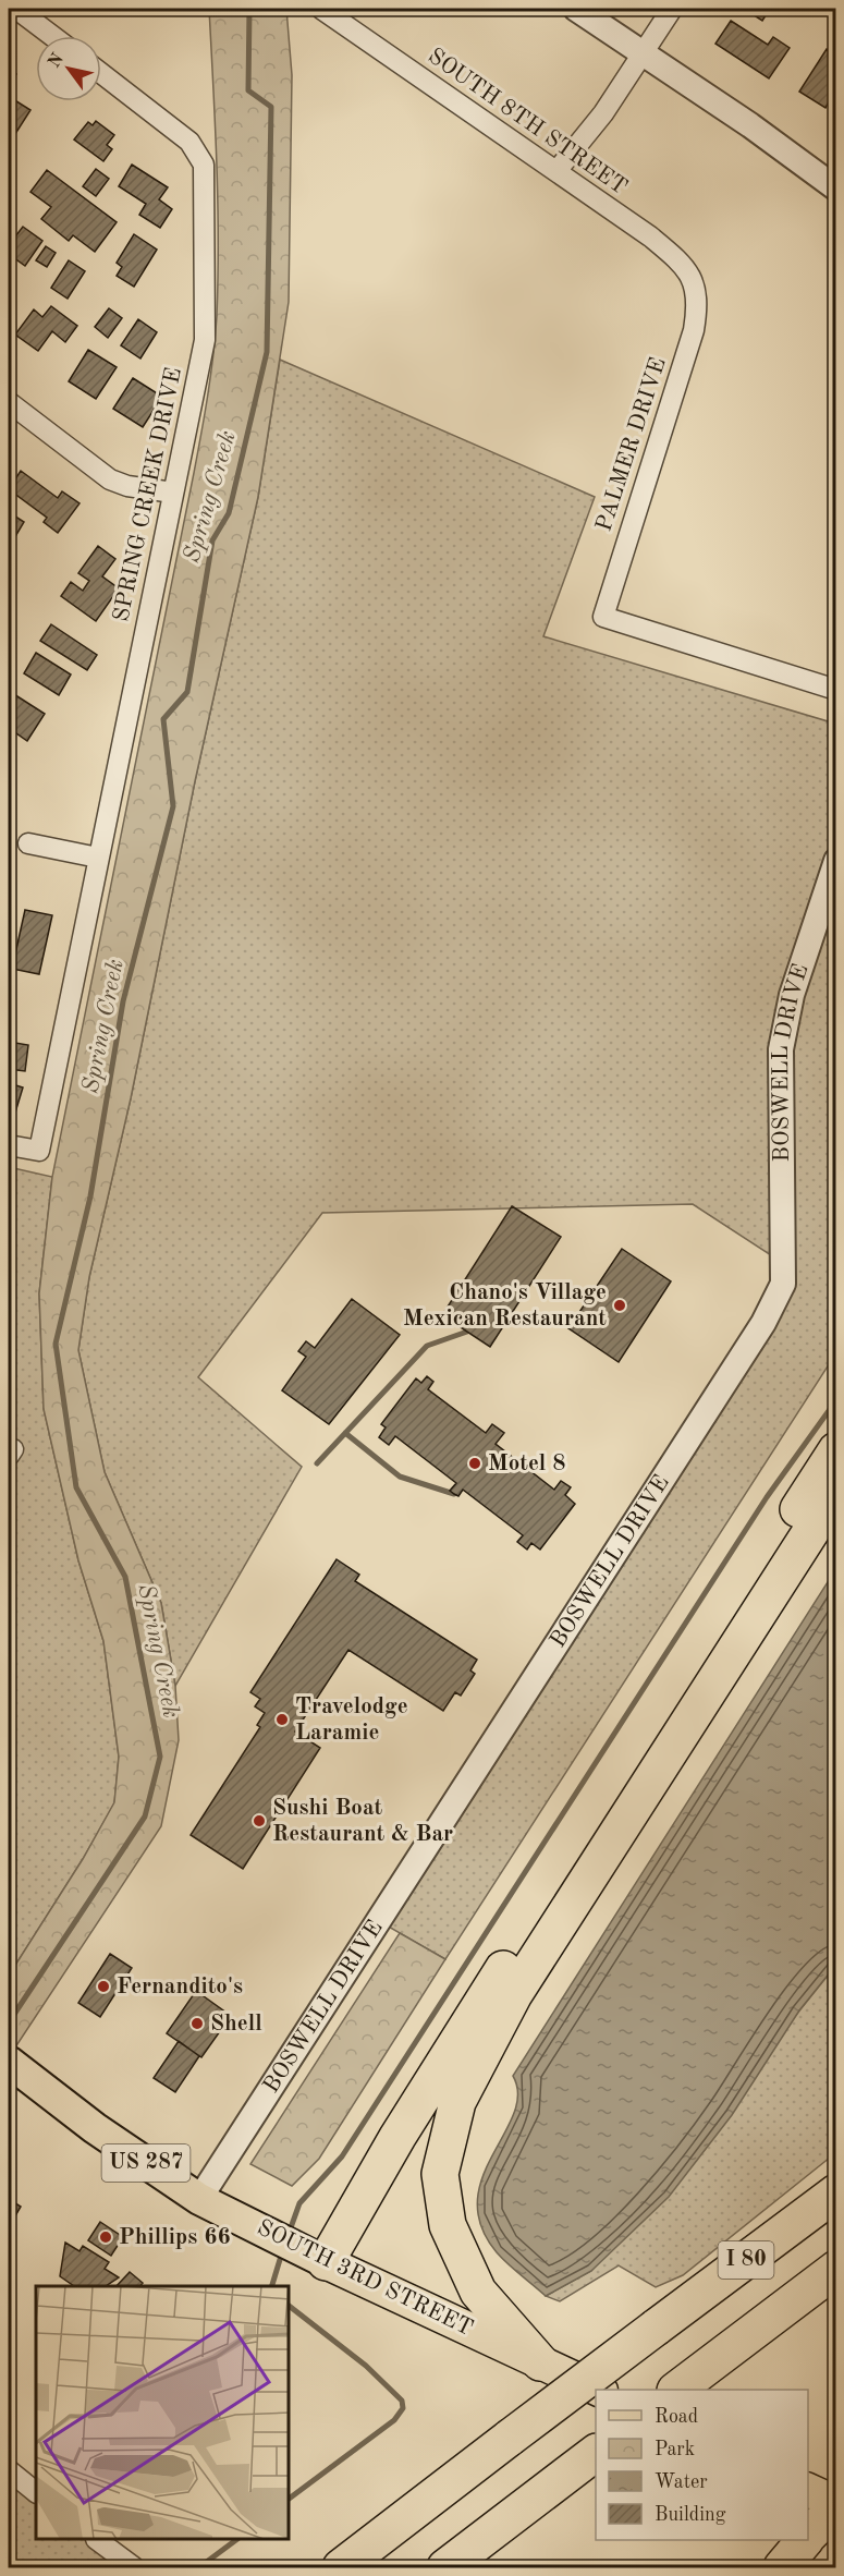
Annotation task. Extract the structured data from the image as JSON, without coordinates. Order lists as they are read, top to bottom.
{
  "streets": {
    "highway": ["US 287", "I 80", "SOUTH 3RD STREET"],
    "street": [
      "SOUTH 8TH STREET",
      "PALMER DRIVE",
      "SPRING CREEK DRIVE",
      "BOSWELL DRIVE"
    ]
  },
  "crossings": [
    ["SOUTH 8TH STREET", "PALMER DRIVE"],
    ["BOSWELL DRIVE", "SOUTH 3RD STREET"]
  ],
  "water": ["Spring Creek"],
  "places": [
    "Chano's Village Mexican Restaurant",
    "Motel 8",
    "Travelodge Laramie",
    "Sushi Boat Restaurant & Bar",
    "Fernandito's",
    "Shell",
    "Phillips 66"
  ],
  "legend": [
    "Road",
    "Park",
    "Water",
    "Building"
  ],
  "north": "top left"
}
